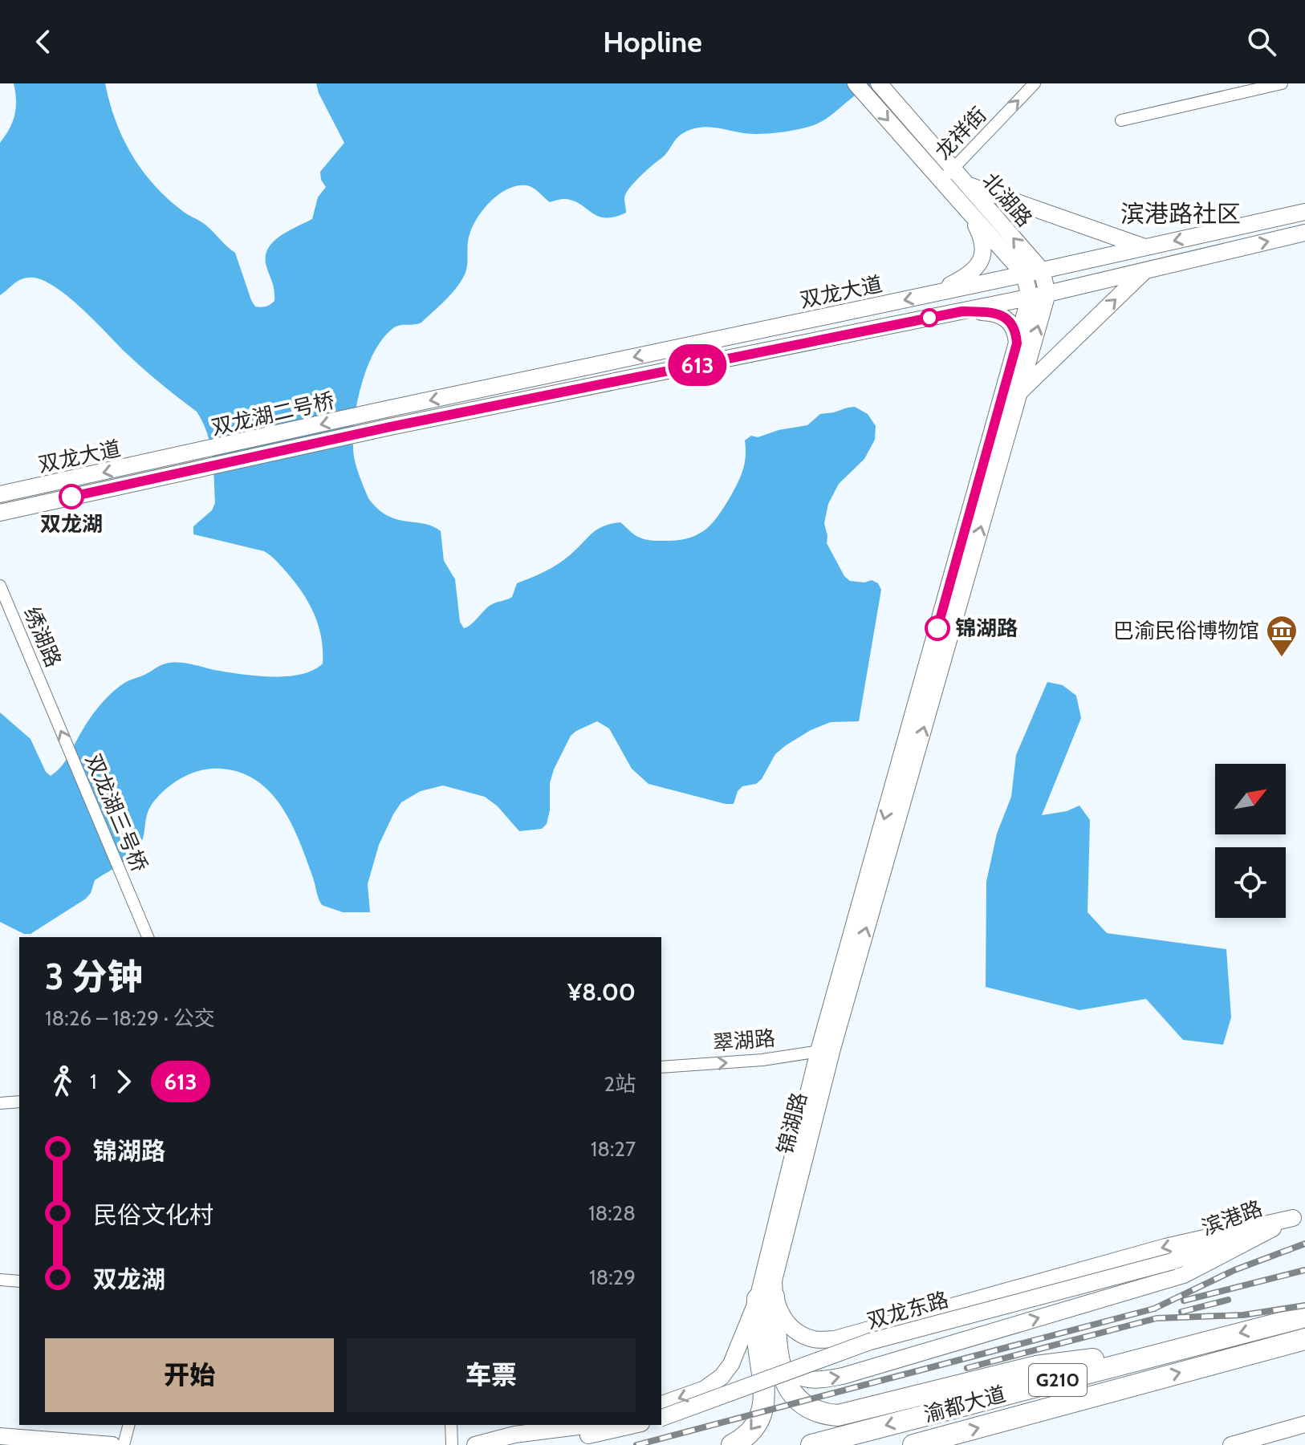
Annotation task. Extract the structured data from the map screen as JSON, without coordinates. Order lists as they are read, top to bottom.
{
  "streets": {
    "highway": ["G210", "渝都大道"],
    "street": [
      "龙祥街",
      "北湖路",
      "双龙大道",
      "双龙湖二号桥",
      "绣湖路",
      "双龙湖三号桥",
      "翠湖路",
      "锦湖路",
      "滨港路",
      "双龙东路"
    ]
  },
  "crossings": [
    ["龙祥街", "北湖路"],
    ["北湖路", "双龙大道"],
    ["北湖路", "锦湖路"],
    ["双龙大道", "双龙湖二号桥"],
    ["双龙大道", "锦湖路"],
    ["绣湖路", "双龙湖三号桥"],
    ["翠湖路", "锦湖路"],
    ["滨港路", "双龙东路"]
  ],
  "one_way": ["龙祥街", "双龙湖三号桥", "翠湖路"],
  "districts": ["滨港路社区"],
  "places": {
    "other": ["双龙湖", "锦湖路"],
    "museum": ["巴渝民俗博物馆"]
  },
  "lines": ["bus line 613"],
  "north": "top right",
  "page": {
    "header": "Hopline",
    "on_map": "613",
    "heading": ["3 分钟", "18:26 – 18:29 · 公交", "¥8.00"],
    "legs": ["1", "613", "2站"],
    "list": [
      {
        "name": "锦湖路",
        "value": "18:27"
      },
      {
        "name": "民俗文化村",
        "value": "18:28"
      },
      {
        "name": "双龙湖",
        "value": "18:29"
      }
    ],
    "buttons": ["开始", "车票"]
  }
}
